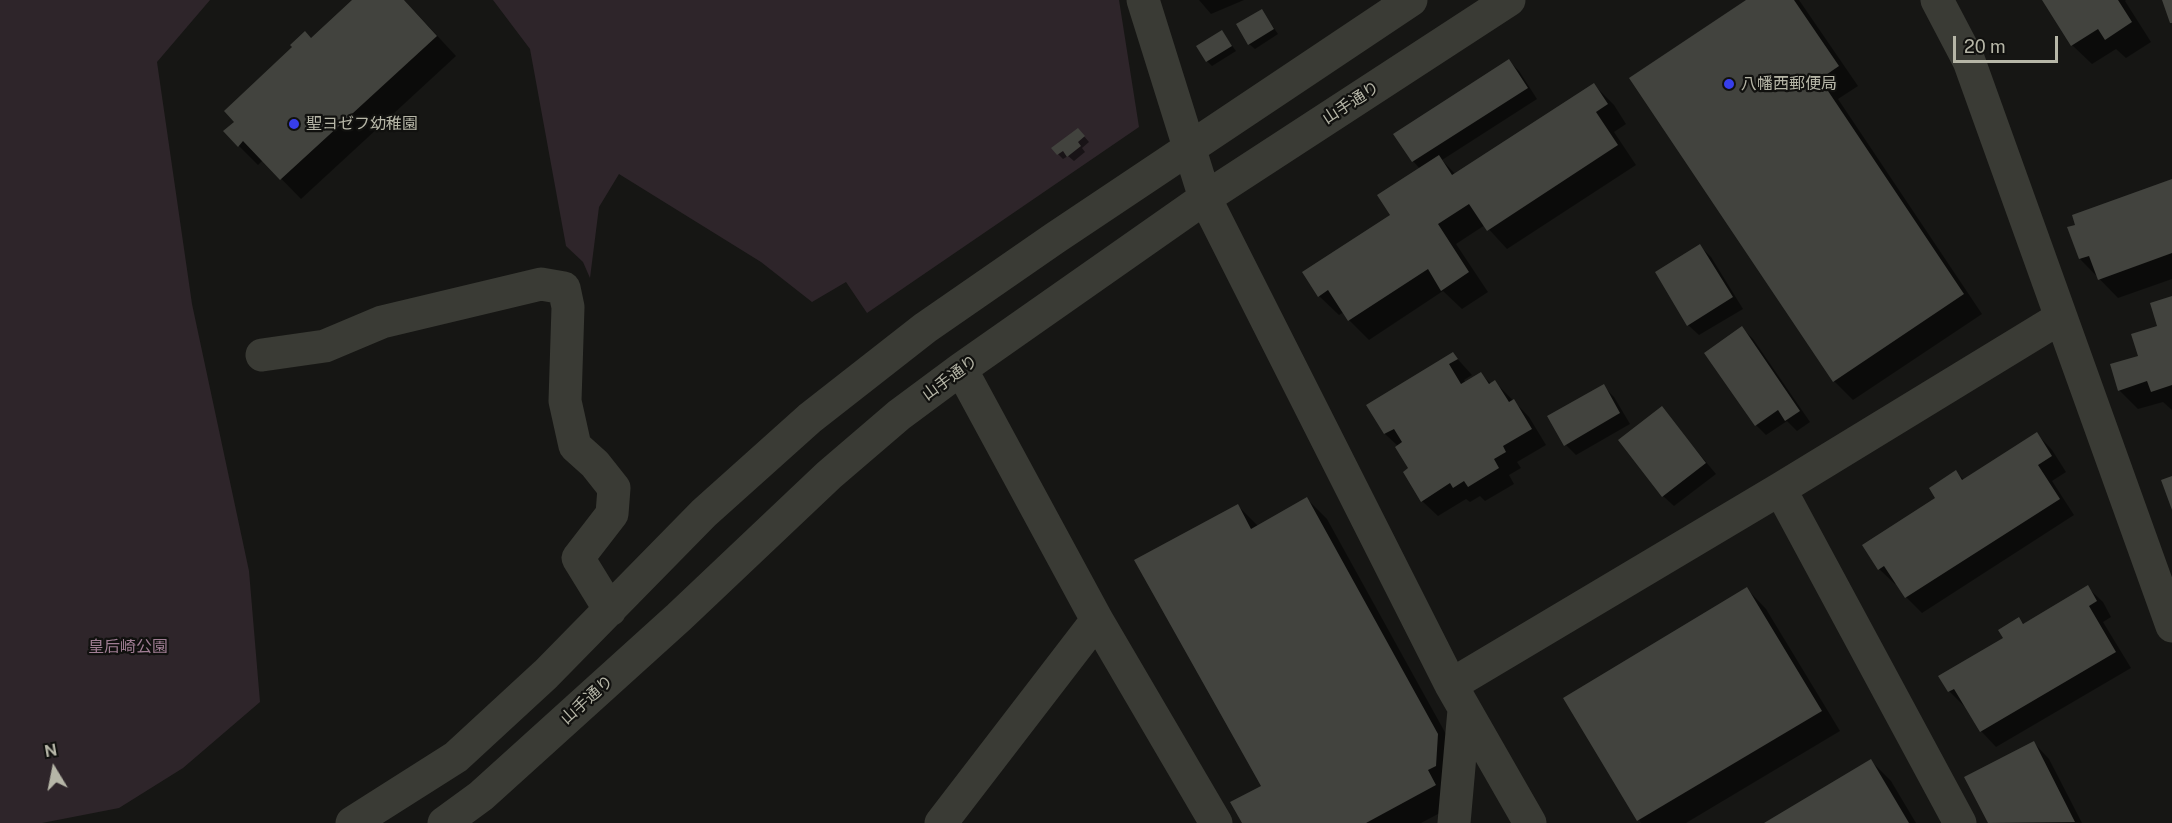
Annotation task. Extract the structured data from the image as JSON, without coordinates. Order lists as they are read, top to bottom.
{
  "streets": {
    "street": ["山手通り"]
  },
  "parks": ["皇后崎公園"],
  "places": ["八幡西郵便局", "聖ヨゼフ幼稚園"],
  "scale_bar": "20 m",
  "north": "top"
}
